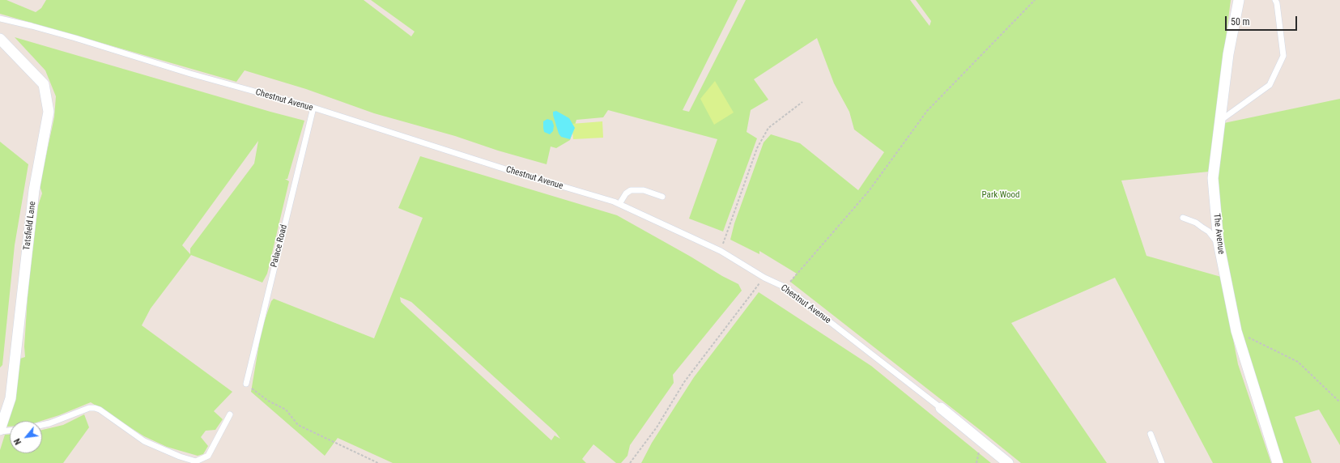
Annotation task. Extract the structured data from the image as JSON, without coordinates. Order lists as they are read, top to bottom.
{
  "streets": {
    "street": ["Chestnut Avenue", "Tatsfield Lane", "The Avenue"],
    "lane": ["Palace Road"]
  },
  "crossings": [
    ["Chestnut Avenue", "Palace Road"]
  ],
  "parks": ["Park Wood"],
  "scale_bar": "50 m",
  "north": "bottom left"
}
